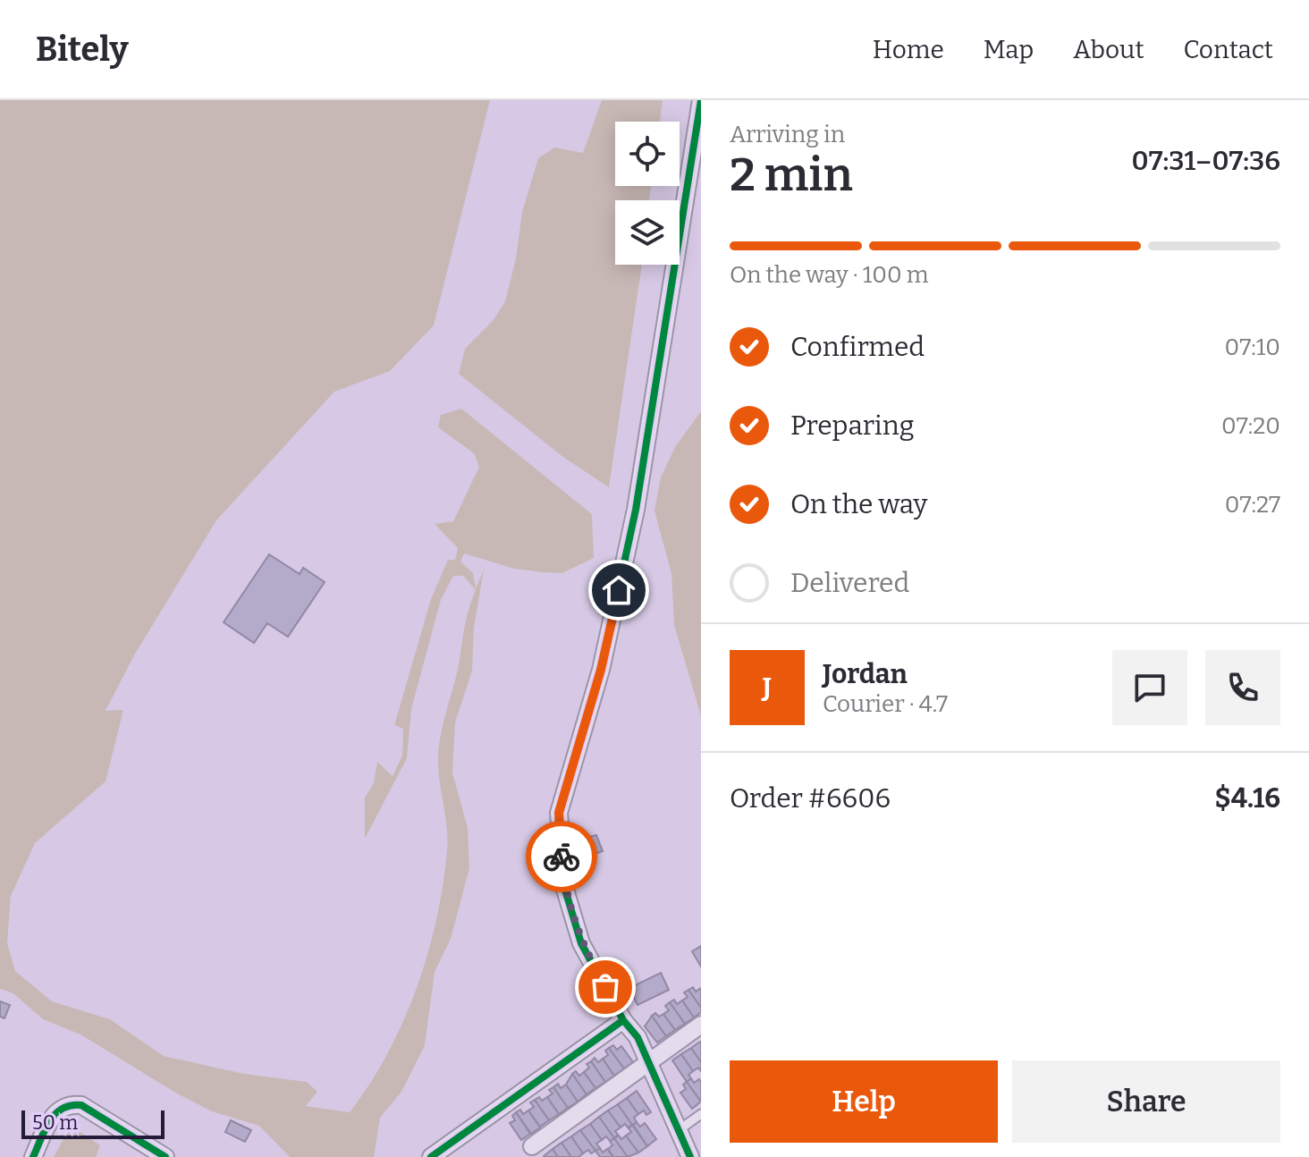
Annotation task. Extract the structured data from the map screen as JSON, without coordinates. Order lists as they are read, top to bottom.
{
  "scale_bar": "50 m",
  "page": {
    "header": "Bitely",
    "nav": [
      "Home",
      "Map",
      "About",
      "Contact"
    ],
    "heading": ["2 min", "Arriving in", "07:31–07:36"],
    "panel": [
      "Jordan",
      "Courier · 4.7",
      "Order #6606",
      "$4.16"
    ],
    "bar": "On the way · 100 m",
    "list": [
      ["Confirmed", "07:10"],
      ["Preparing", "07:20"],
      ["On the way", "07:27"],
      "Delivered"
    ],
    "round": "J",
    "buttons": ["Help", "Share"],
    "scale": "50 m"
  }
}
